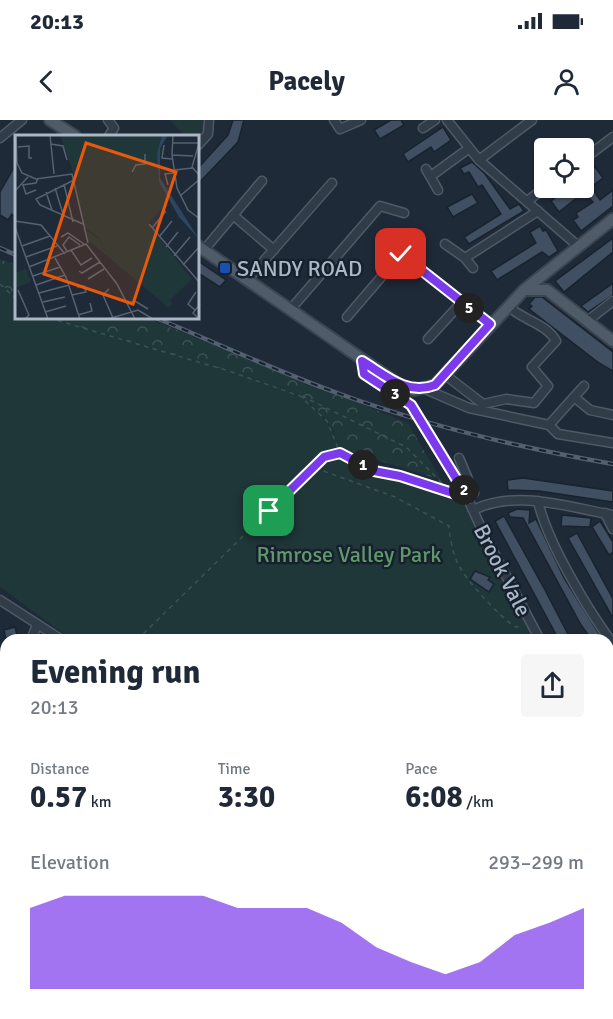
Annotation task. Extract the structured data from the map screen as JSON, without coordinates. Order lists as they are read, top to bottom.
{
  "streets": {
    "street": ["Brook Vale"]
  },
  "parks": ["Rimrose Valley Park"],
  "places": {
    "transit": ["SANDY ROAD"]
  },
  "page": {
    "status": "20:13",
    "header": "Pacely",
    "pins": [
      "5",
      "3",
      "1",
      "2"
    ],
    "heading": ["Evening run", "20:13"],
    "stats": [
      ["Distance", "0.57 km"],
      ["Time", "3:30"],
      ["Pace", "6:08 /km"]
    ],
    "chart": ["Elevation", "293–299 m"]
  }
}
